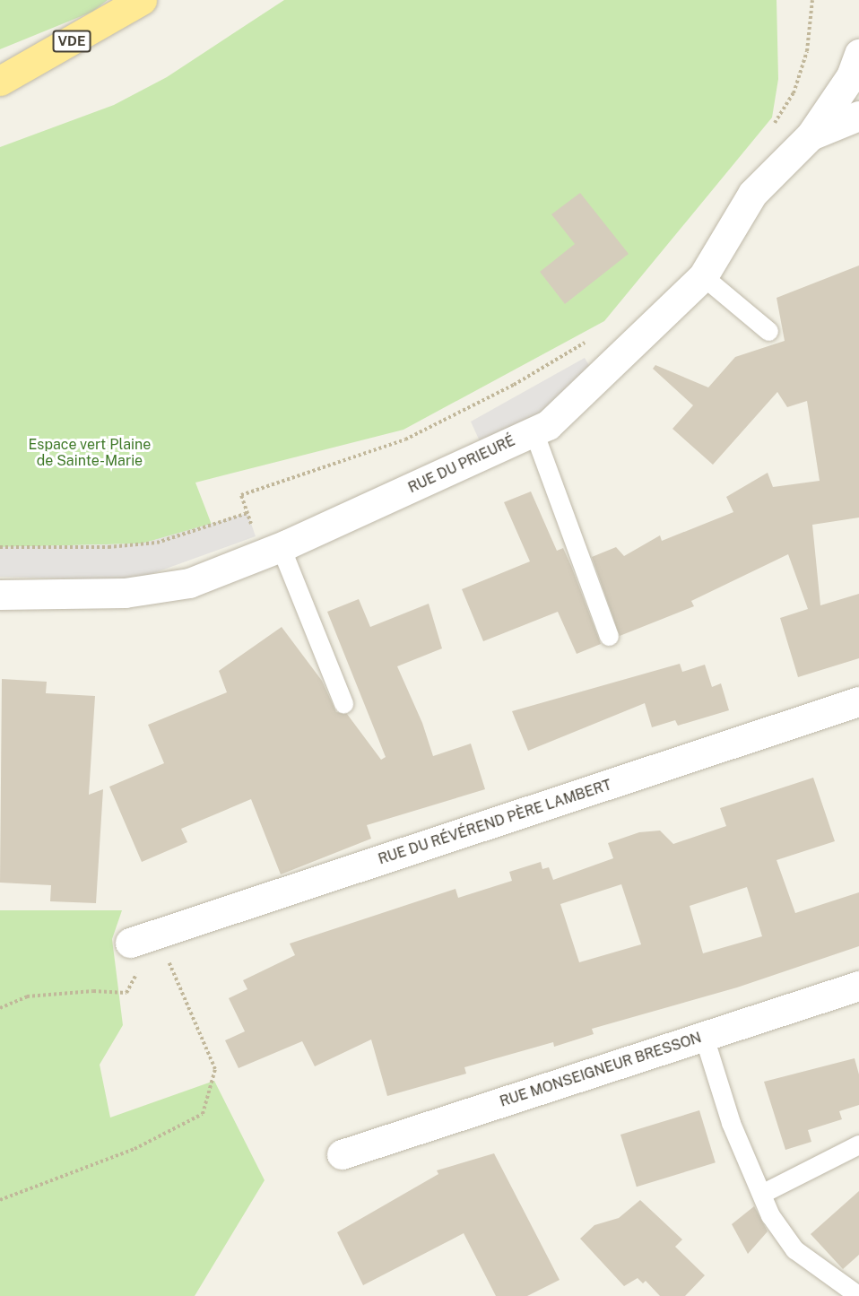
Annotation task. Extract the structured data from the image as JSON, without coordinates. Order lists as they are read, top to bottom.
{
  "streets": {
    "main road": ["VDE"],
    "street": ["RUE DU PRIEURÉ", "RUE DU RÉVÉREND PÈRE LAMBERT", "RUE MONSEIGNEUR BRESSON"]
  },
  "parks": ["Espace vert Plaine de Sainte-Marie"]
}
